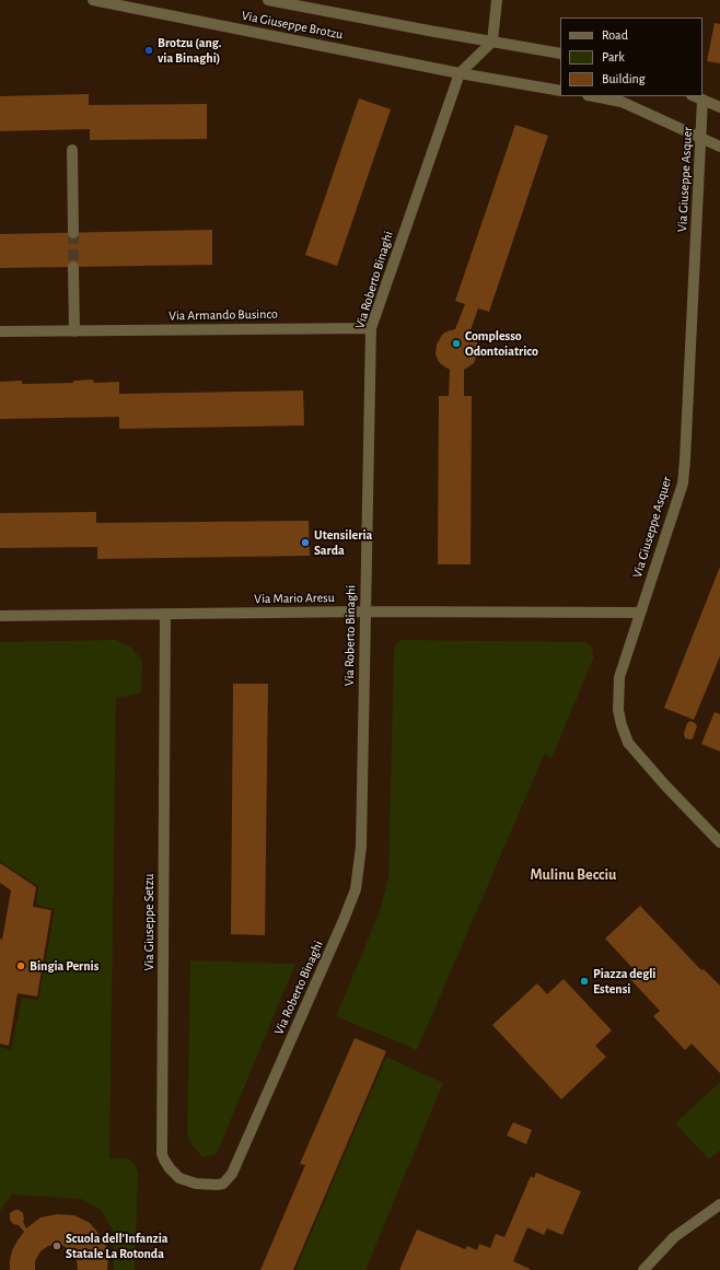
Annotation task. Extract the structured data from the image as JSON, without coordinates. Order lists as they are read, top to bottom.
{
  "streets": {
    "street": [
      "Via Giuseppe Brotzu",
      "Via Giuseppe Asquer",
      "Via Roberto Binaghi",
      "Via Armando Businco",
      "Via Mario Aresu",
      "Via Giuseppe Setzu"
    ]
  },
  "crossings": [
    ["Via Giuseppe Brotzu", "Via Roberto Binaghi"],
    ["Via Giuseppe Asquer", "Via Mario Aresu"],
    ["Via Roberto Binaghi", "Via Armando Businco"],
    ["Via Roberto Binaghi", "Via Mario Aresu"],
    ["Via Roberto Binaghi", "Via Giuseppe Setzu"],
    ["Via Mario Aresu", "Via Giuseppe Setzu"]
  ],
  "districts": ["Mulinu Becciu"],
  "places": [
    "Brotzu (ang. via Binaghi)",
    "Complesso Odontoiatrico",
    "Utensileria Sarda",
    "Bingia Pernis",
    "Piazza degli Estensi",
    "Scuola dell'Infanzia Statale La Rotonda"
  ],
  "legend": ["Road", "Park", "Building"]
}
